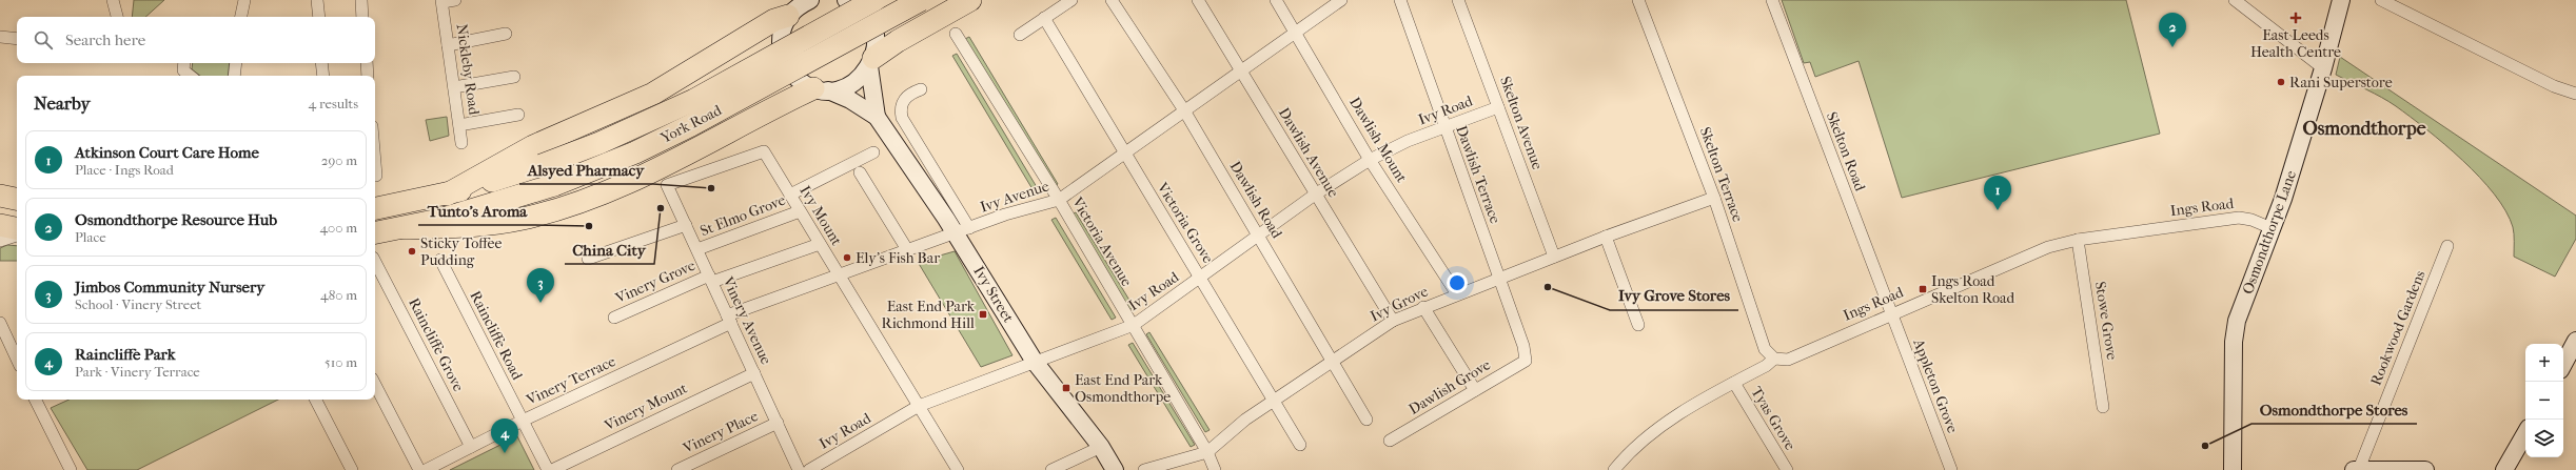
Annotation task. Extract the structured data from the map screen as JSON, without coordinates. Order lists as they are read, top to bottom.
{
  "streets": {
    "highway": ["York Road"],
    "street": [
      "Nickleby Road",
      "Ivy Road",
      "Skelton Avenue",
      "Dawlish Mount",
      "Skelton Road",
      "Dawlish Avenue",
      "Dawlish Terrace",
      "Skelton Terrace",
      "Ivy Avenue",
      "Dawlish Road",
      "Ings Road",
      "St Elmo Grove",
      "Ivy Mount",
      "Victoria Grove",
      "Osmondthorpe Lane",
      "Victoria Avenue",
      "Vinery Grove",
      "Ivy Street",
      "Ivy Grove",
      "Vinery Avenue",
      "Stowe Grove",
      "Rookwood Gardens",
      "Raincliffe Road",
      "Raincliffe Grove",
      "Vinery Terrace",
      "Appleton Grove",
      "Dawlish Grove",
      "Vinery Mount",
      "Tyas Grove",
      "Vinery Place"
    ]
  },
  "crossings": [
    ["Ivy Road", "Skelton Avenue"],
    ["Ivy Road", "Dawlish Mount"],
    ["Ivy Road", "Dawlish Avenue"],
    ["Ivy Road", "Dawlish Terrace"],
    ["Ivy Road", "Dawlish Road"],
    ["Ivy Road", "Ivy Mount"],
    ["Ivy Road", "Victoria Grove"],
    ["Ivy Road", "Victoria Avenue"],
    ["Ivy Road", "Ivy Street"],
    ["Skelton Avenue", "Ivy Grove"],
    ["York Road", "Ivy Street"],
    ["Dawlish Mount", "Ivy Avenue"],
    ["Dawlish Mount", "Ivy Grove"],
    ["Skelton Road", "Ings Road"],
    ["Skelton Road", "Appleton Grove"],
    ["Dawlish Avenue", "Ivy Avenue"],
    ["Dawlish Avenue", "Ivy Grove"],
    ["Dawlish Terrace", "Ivy Grove"],
    ["Dawlish Terrace", "Dawlish Grove"],
    ["Skelton Terrace", "Ings Road"],
    ["Skelton Terrace", "Ivy Grove"],
    ["Ivy Avenue", "Dawlish Road"],
    ["Ivy Avenue", "Ivy Mount"],
    ["Ivy Avenue", "Victoria Grove"],
    ["Ivy Avenue", "Victoria Avenue"],
    ["Ivy Avenue", "Ivy Street"],
    ["Ivy Avenue", "Vinery Avenue"],
    ["Ivy Avenue", "Vinery Terrace"],
    ["Dawlish Road", "Ivy Grove"],
    ["Ings Road", "Osmondthorpe Lane"],
    ["Ings Road", "Stowe Grove"],
    ["Ings Road", "Appleton Grove"],
    ["Ings Road", "Tyas Grove"],
    ["St Elmo Grove", "Ivy Mount"],
    ["St Elmo Grove", "Vinery Avenue"],
    ["Ivy Mount", "Vinery Grove"],
    ["Ivy Mount", "Vinery Avenue"],
    ["Victoria Grove", "Ivy Grove"],
    ["Victoria Avenue", "Ivy Grove"],
    ["Vinery Grove", "Vinery Avenue"],
    ["Vinery Avenue", "Vinery Terrace"],
    ["Vinery Avenue", "Vinery Mount"],
    ["Vinery Avenue", "Vinery Place"],
    ["Raincliffe Road", "Vinery Terrace"],
    ["Raincliffe Grove", "Vinery Terrace"]
  ],
  "districts": ["Osmondthorpe"],
  "places": {
    "health": ["East Leeds Health Centre"],
    "other": [
      "Rani Superstore",
      "Alsyed Pharmacy",
      "China City",
      "Tunto's Aroma",
      "Sticky Toffee Pudding",
      "Ely's Fish Bar",
      "Ivy Grove Stores",
      "Osmondthorpe Stores"
    ],
    "transit": ["Ings Road Skelton Road", "East End Park Richmond Hill", "East End Park Osmondthorpe"]
  },
  "page": {
    "pins": [
      "2",
      "1",
      "3",
      "4"
    ],
    "search": "Search here",
    "heading": ["Nearby", "4 results"],
    "list": [
      {
        "mark": "1",
        "name": "Atkinson Court Care Home",
        "note": "Place · Ings Road",
        "value": "290 m"
      },
      {
        "mark": "2",
        "name": "Osmondthorpe Resource Hub",
        "note": "Place",
        "value": "400 m"
      },
      {
        "mark": "3",
        "name": "Jimbos Community Nursery",
        "note": "School · Vinery Street",
        "value": "480 m"
      },
      {
        "mark": "4",
        "name": "Raincliffe Park",
        "note": "Park · Vinery Terrace",
        "value": "510 m"
      }
    ],
    "map_buttons": ["+", "−"]
  }
}
